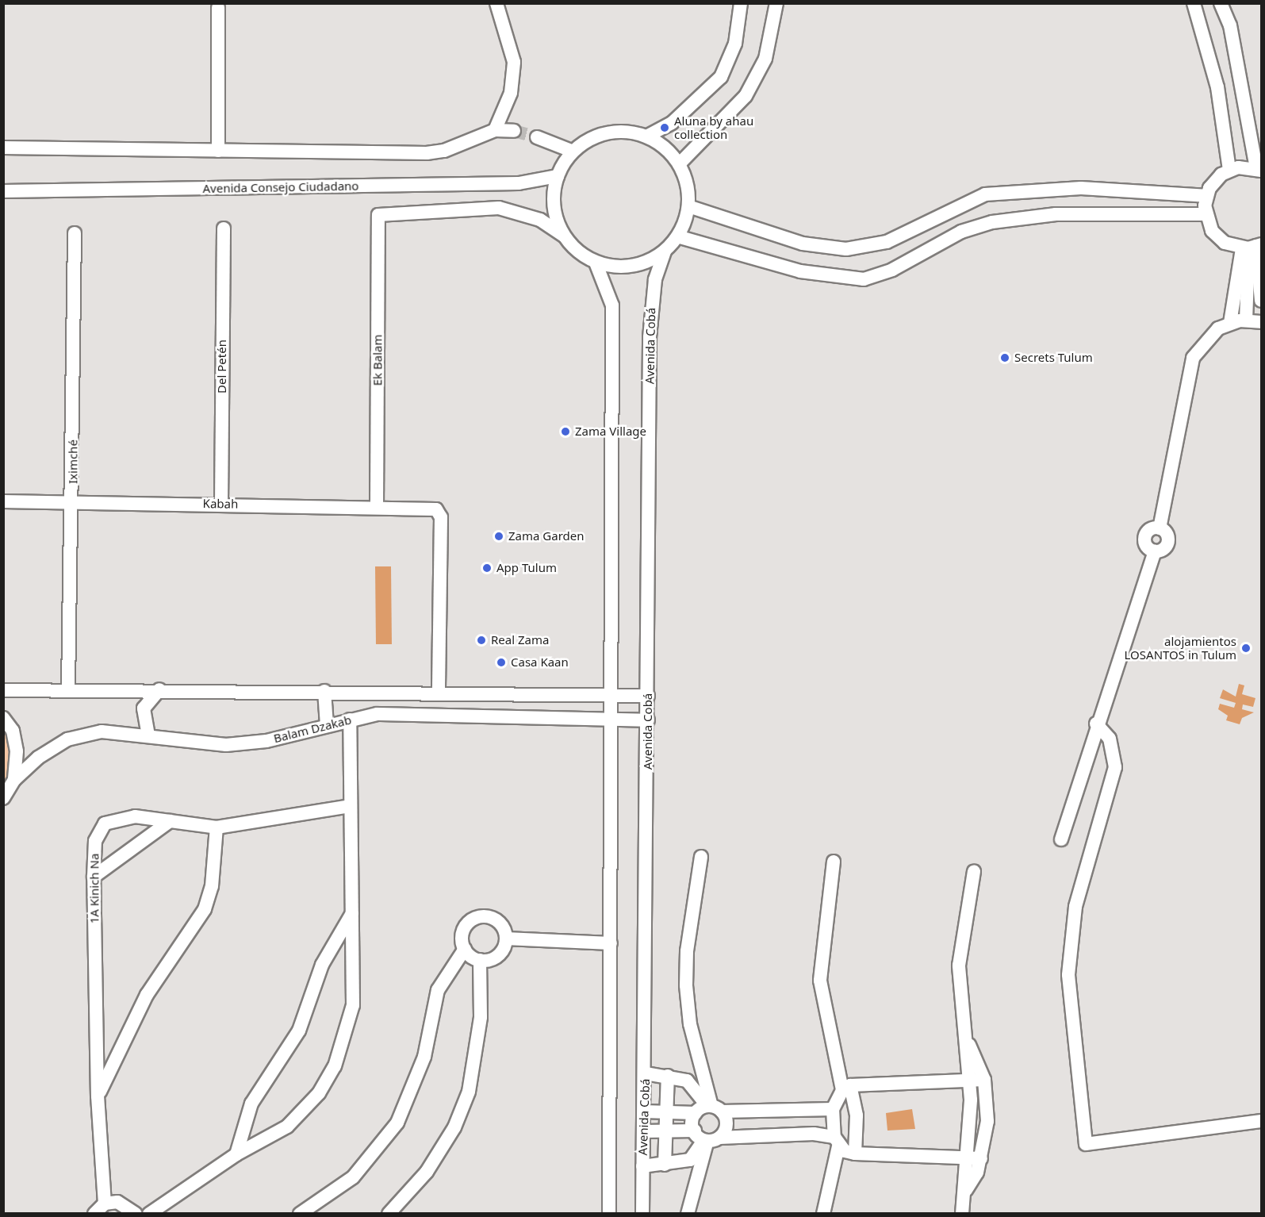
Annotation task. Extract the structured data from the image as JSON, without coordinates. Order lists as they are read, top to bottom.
{
  "streets": {
    "street": [
      "Avenida Consejo Ciudadano",
      "Avenida Cobá",
      "Ek Balam",
      "Del Petén",
      "Iximché",
      "Kabah",
      "Balam Dzakab",
      "1A Kinich Na"
    ]
  },
  "crossings": [
    ["Avenida Consejo Ciudadano", "Avenida Cobá"],
    ["Avenida Consejo Ciudadano", "Ek Balam"],
    ["Avenida Cobá", "Ek Balam"],
    ["Avenida Cobá", "Balam Dzakab"],
    ["Ek Balam", "Kabah"],
    ["Del Petén", "Kabah"],
    ["Iximché", "Kabah"]
  ],
  "places": [
    "Aluna by ahau collection",
    "Secrets Tulum",
    "Zama Village",
    "Zama Garden",
    "App Tulum",
    "Real Zama",
    "alojamientos LOSANTOS in Tulum",
    "Casa Kaan"
  ]
}
